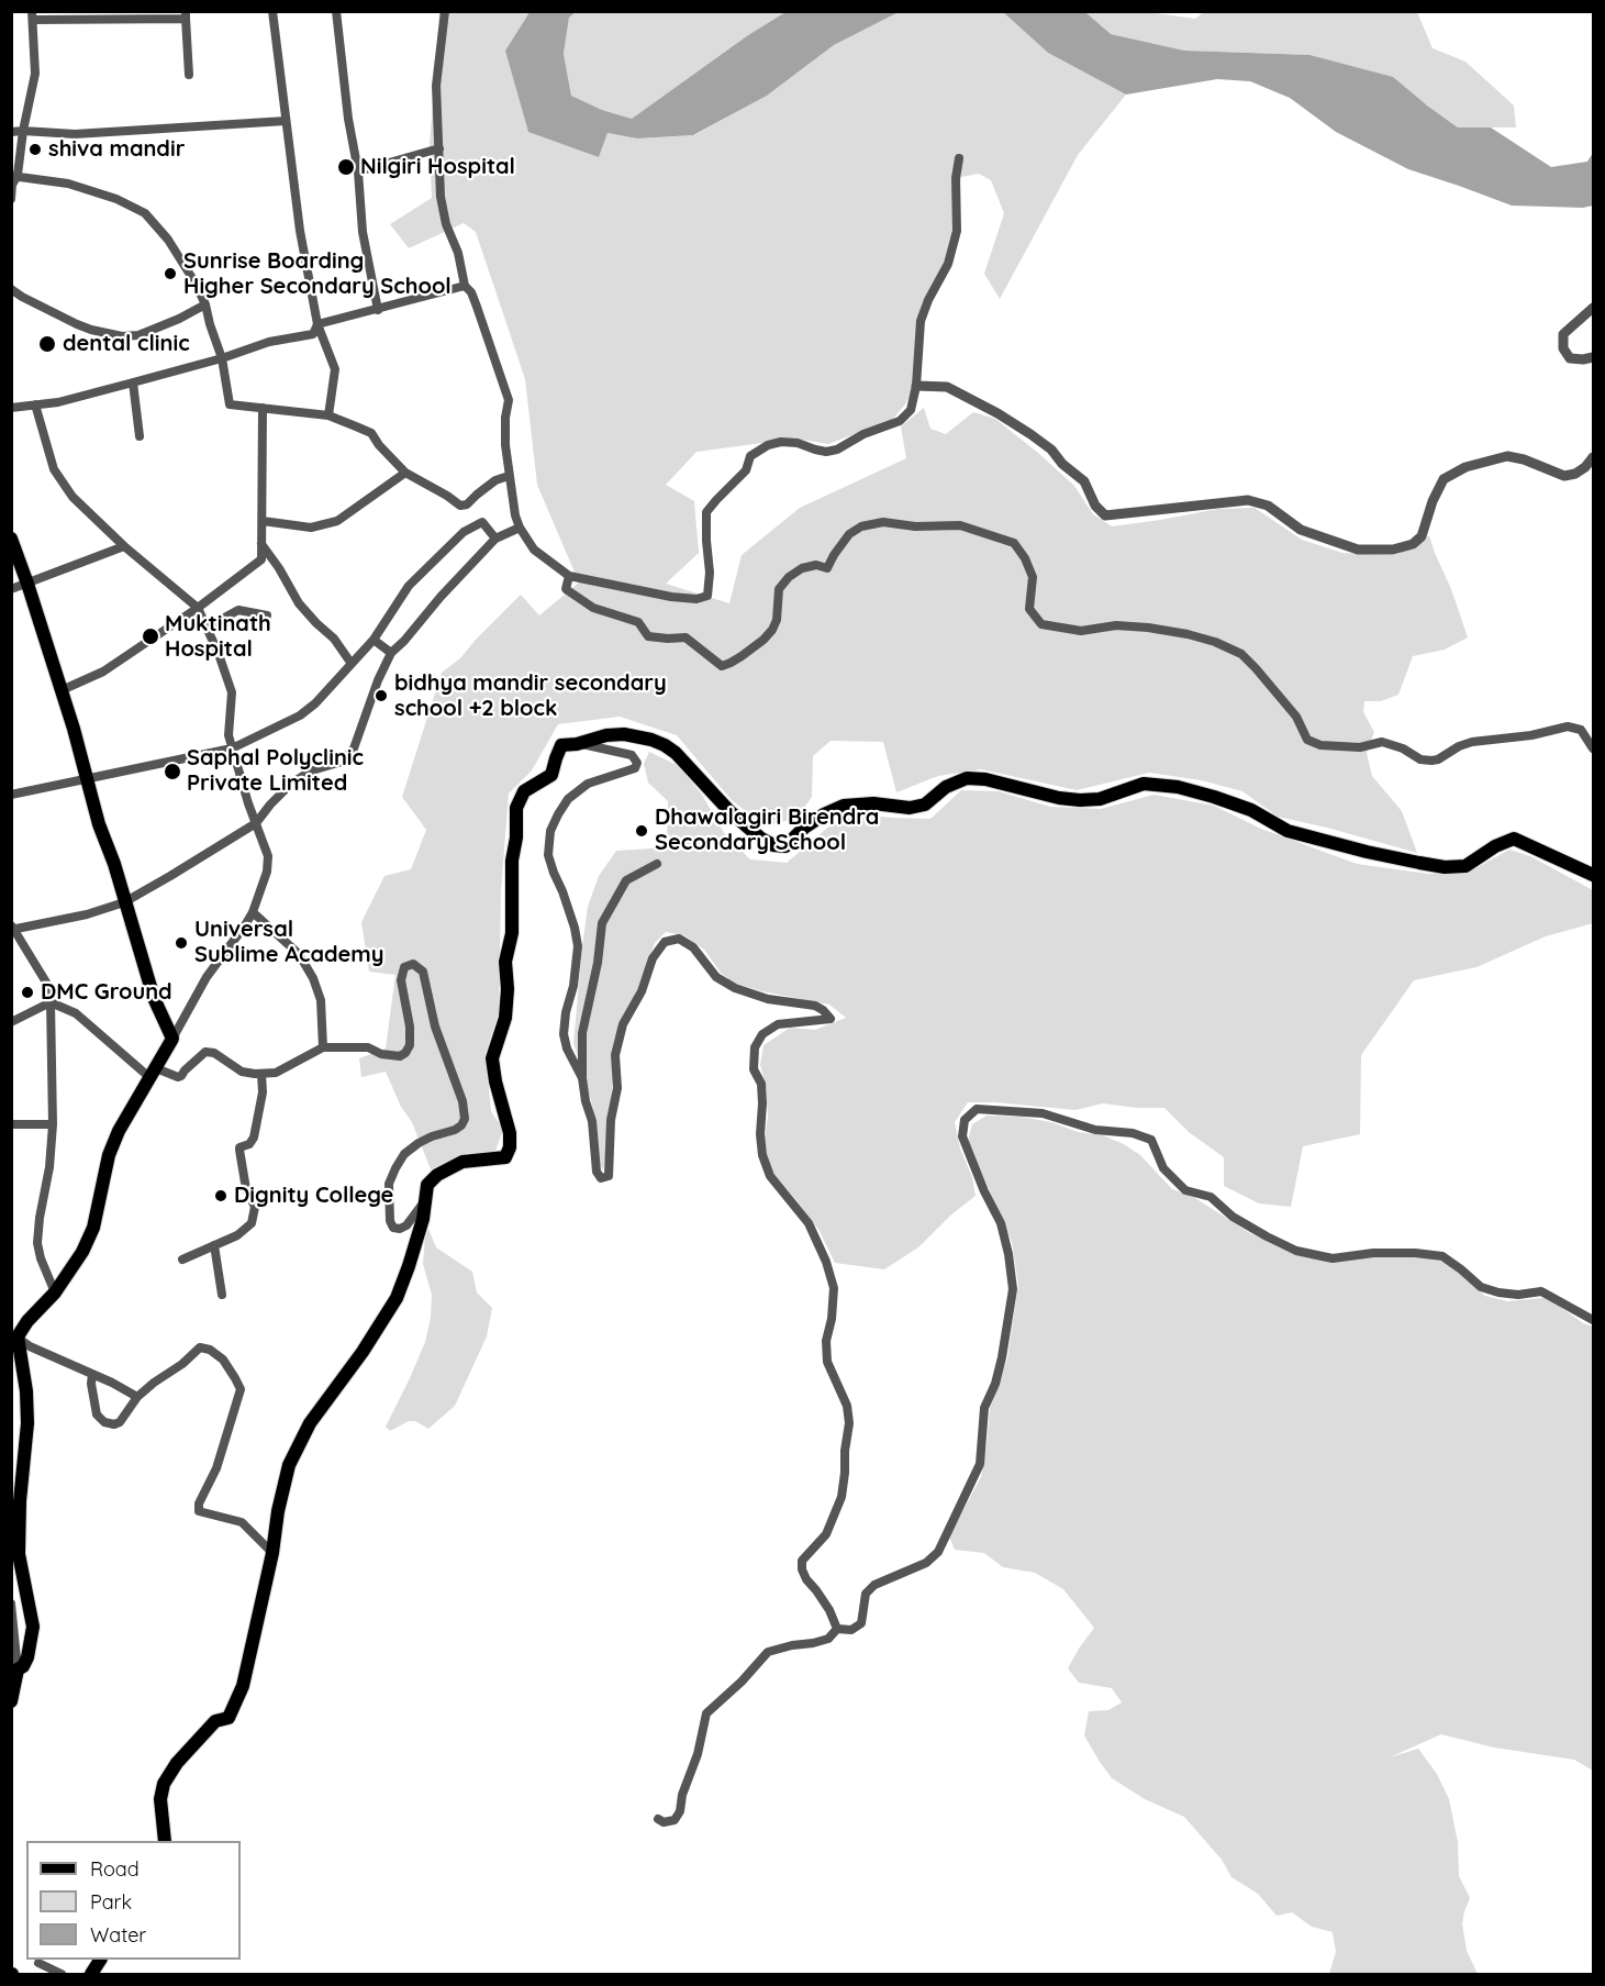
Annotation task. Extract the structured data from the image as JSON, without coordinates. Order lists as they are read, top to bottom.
{
  "places": [
    "shiva mandir",
    "Nilgiri Hospital",
    "Sunrise Boarding Higher Secondary School",
    "dental clinic",
    "Muktinath Hospital",
    "bidhya mandir secondary school +2 block",
    "Saphal Polyclinic Private Limited",
    "Dhawalagiri Birendra Secondary School",
    "Universal Sublime Academy",
    "DMC Ground",
    "Dignity College"
  ],
  "legend": ["Road", "Park", "Water"]
}
